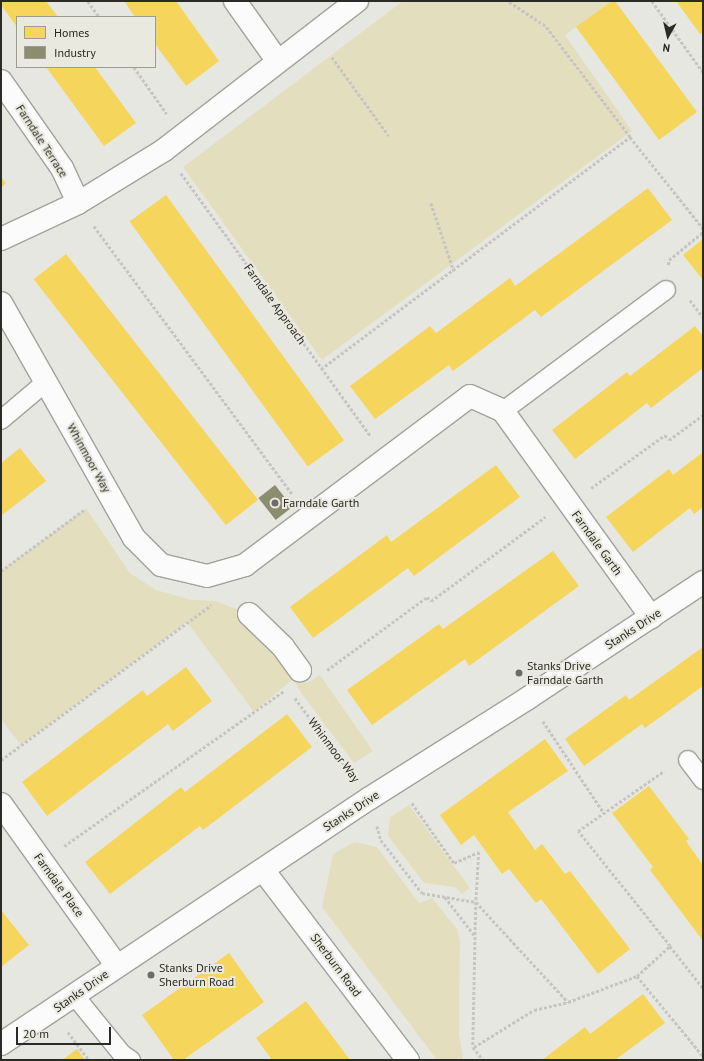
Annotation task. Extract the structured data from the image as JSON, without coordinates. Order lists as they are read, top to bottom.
{
  "streets": {
    "street": [
      "Farndale Terrace",
      "Whinmoor Way",
      "Farndale Garth",
      "Stanks Drive",
      "Farndale Place",
      "Sherburn Road"
    ],
    "path": ["Farndale Approach"]
  },
  "crossings": [
    ["Whinmoor Way", "Stanks Drive"],
    ["Farndale Garth", "Stanks Drive"],
    ["Stanks Drive", "Farndale Place"],
    ["Stanks Drive", "Sherburn Road"]
  ],
  "places": ["Farndale Garth", "Stanks Drive Farndale Garth", "Stanks Drive Sherburn Road"],
  "legend": ["Homes", "Industry"],
  "scale_bar": "20 m",
  "north": "bottom"
}
